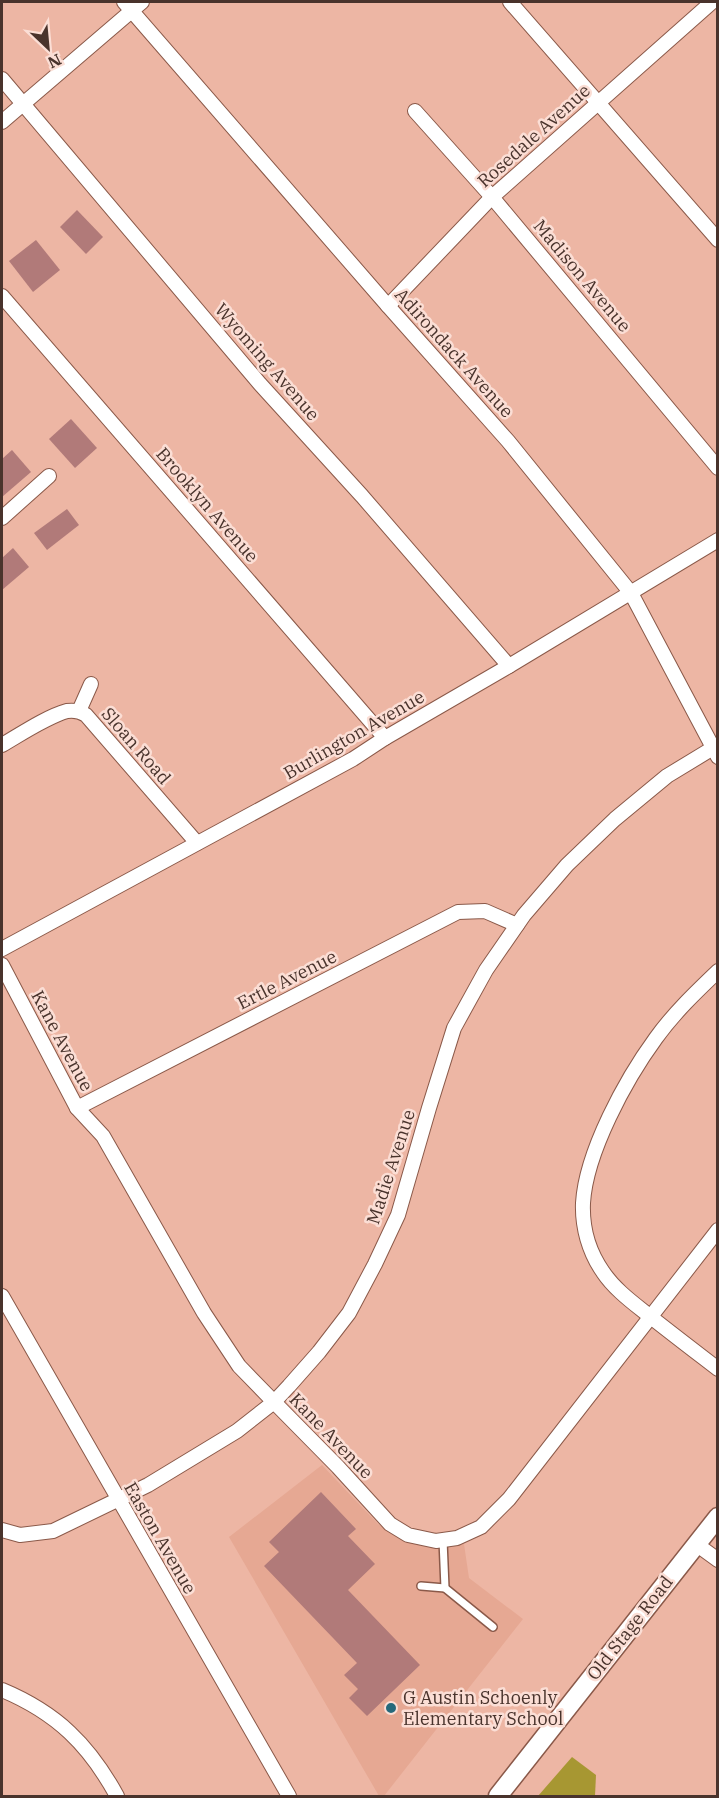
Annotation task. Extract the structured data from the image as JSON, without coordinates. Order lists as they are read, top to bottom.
{
  "streets": {
    "main road": ["Old Stage Road"],
    "street": [
      "Rosedale Avenue",
      "Madison Avenue",
      "Adirondack Avenue",
      "Wyoming Avenue",
      "Brooklyn Avenue",
      "Burlington Avenue",
      "Sloan Road",
      "Ertle Avenue",
      "Kane Avenue",
      "Madie Avenue",
      "Easton Avenue"
    ]
  },
  "crossings": [
    ["Rosedale Avenue", "Madison Avenue"],
    ["Rosedale Avenue", "Adirondack Avenue"],
    ["Adirondack Avenue", "Burlington Avenue"],
    ["Adirondack Avenue", "Madie Avenue"],
    ["Wyoming Avenue", "Burlington Avenue"],
    ["Brooklyn Avenue", "Burlington Avenue"],
    ["Burlington Avenue", "Sloan Road"],
    ["Ertle Avenue", "Kane Avenue"],
    ["Ertle Avenue", "Madie Avenue"],
    ["Kane Avenue", "Madie Avenue"],
    ["Madie Avenue", "Easton Avenue"]
  ],
  "places": ["G Austin Schoenly Elementary School"],
  "north": "bottom right"
}
